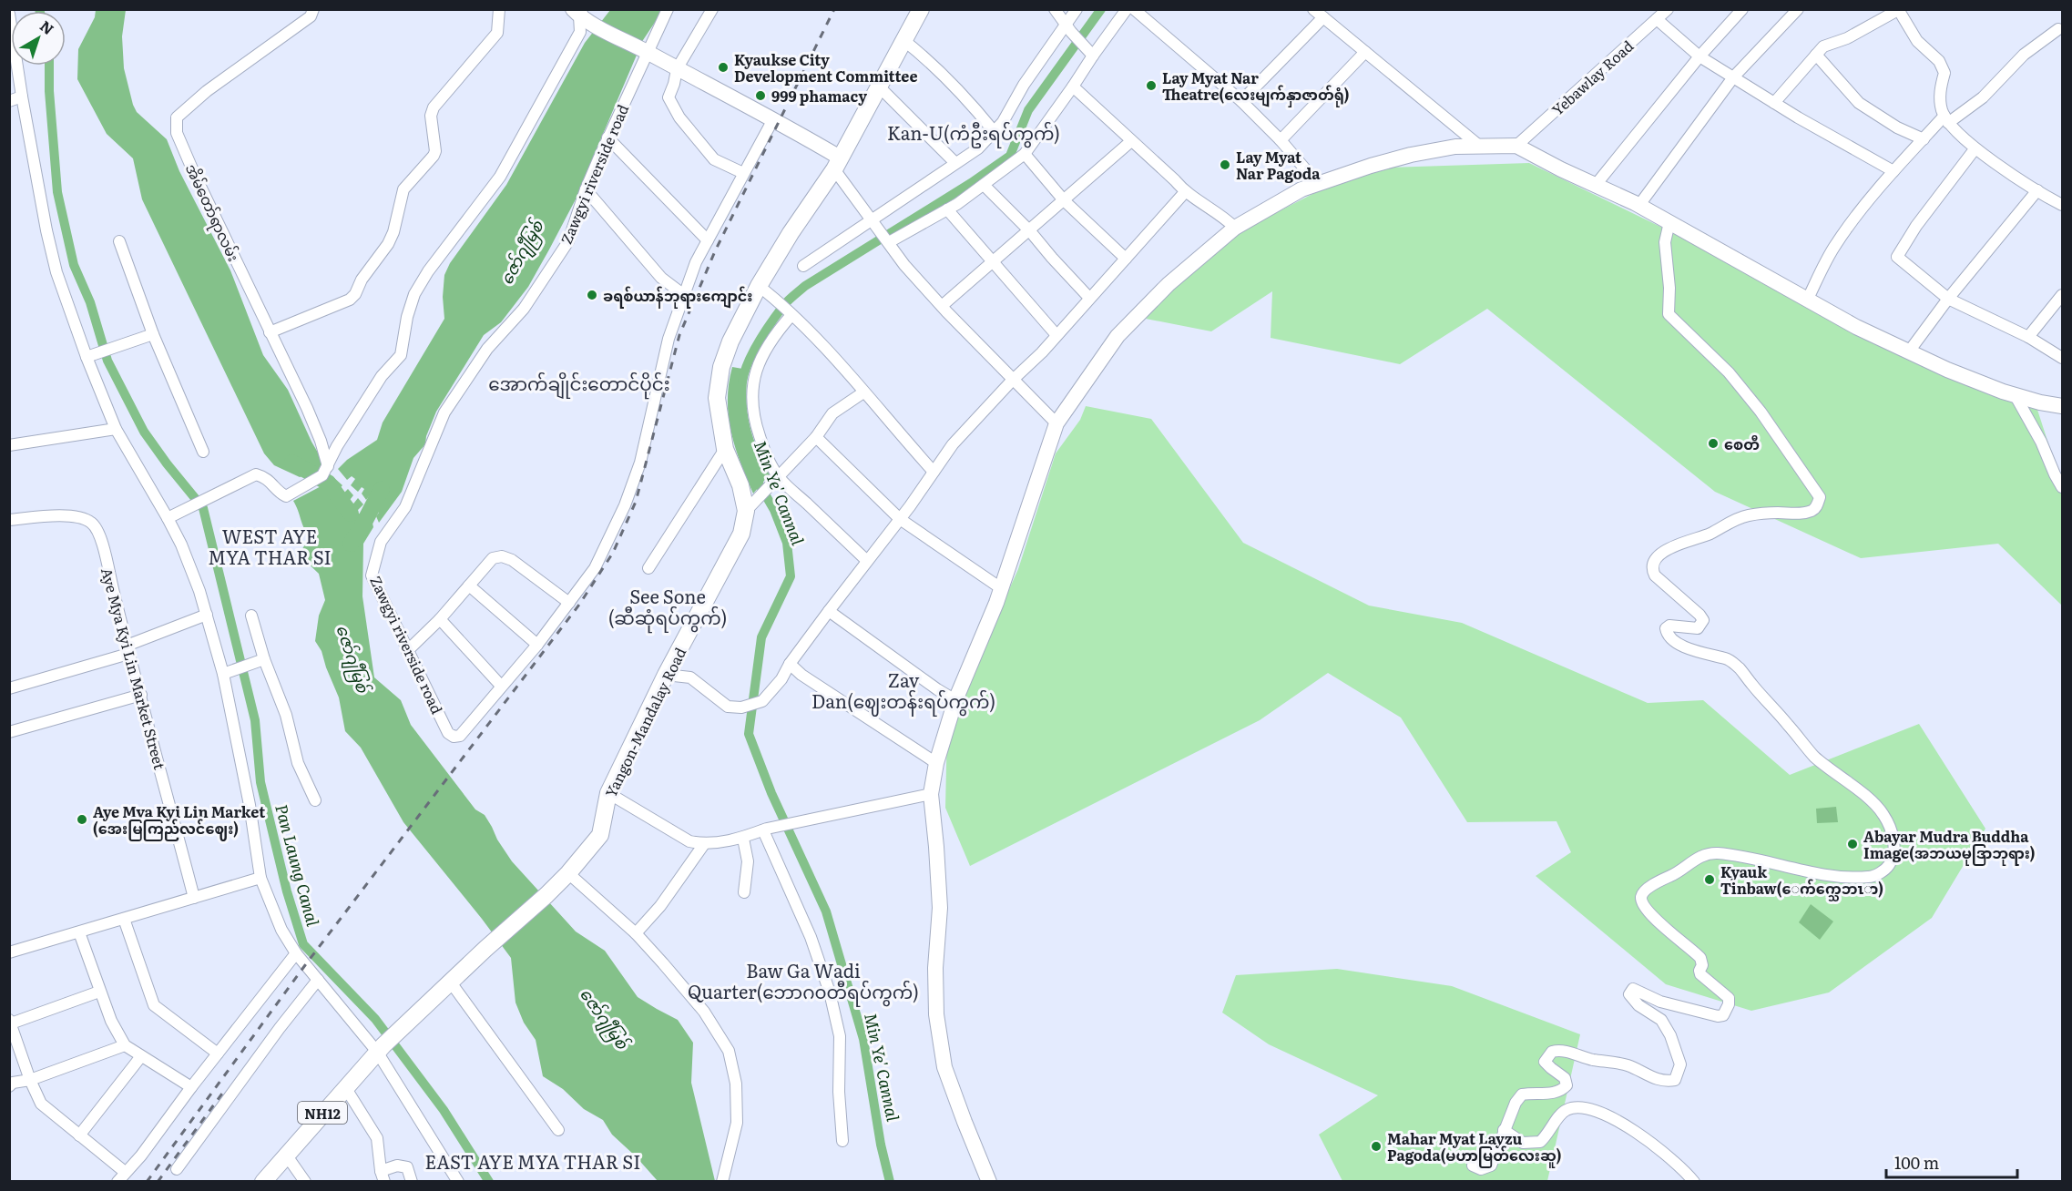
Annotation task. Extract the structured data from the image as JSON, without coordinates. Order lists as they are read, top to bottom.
{
  "streets": {
    "highway": ["Yangon-Mandalay Road", "NH12"],
    "street": [
      "Yebawlay Road",
      "Zawgyi riverside road",
      "အိမ်တော်ရာလမ်း",
      "Aye Mya Kyi Lin Market Street"
    ]
  },
  "crossings": [
    ["Yangon-Mandalay Road", "NH12"]
  ],
  "districts": [
    "Kan-U(ကံဦးရပ်ကွက်)",
    "အောက်ချိုင်းတောင်ပိုင်း",
    "WEST AYE MYA THAR SI",
    "See Sone (ဆီဆုံရပ်ကွက်)",
    "Zay Dan(ဈေးတန်းရပ်ကွက်)",
    "Baw Ga Wadi Quarter(ဘောဂ၀တီရပ်ကွက်)",
    "EAST AYE MYA THAR SI"
  ],
  "water": ["ဇော်ဂျီမြစ်", "Min Ye' Cannal", "Pan Laung Canal"],
  "places": [
    "Kyaukse City Development Committee",
    "Lay Myat Nar Theatre(လေးမျက်နှာဇာတ်ရုံ)",
    "999 phamacy",
    "Lay Myat Nar Pagoda",
    "ခရစ်ယာန်ဘုရားကျောင်း",
    "စေတီ",
    "Aye Mya Kyi Lin Market (အေးမြကြည်လင်ဈေး)",
    "Abayar Mudra Buddha Image(အဘယမုဒြာဘုရား)",
    "Kyauk Tinbaw(ေက်က္သေဘၤာ)",
    "Mahar Myat Layzu Pagoda(မဟာမြတ်လေးဆူ)"
  ],
  "scale_bar": "100 m",
  "north": "top right"
}
